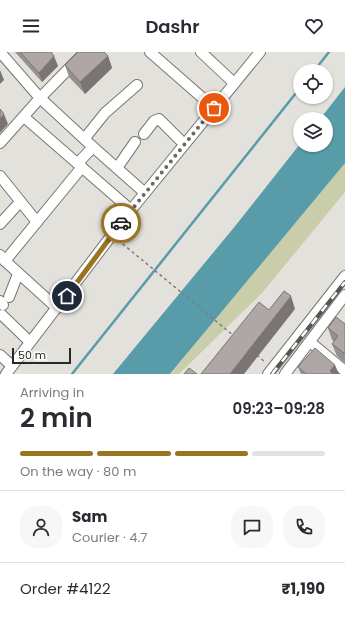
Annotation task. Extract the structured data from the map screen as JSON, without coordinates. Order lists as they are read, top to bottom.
{
  "scale_bar": "50 m",
  "page": {
    "header": "Dashr",
    "scale": "50 m",
    "heading": ["2 min", "Arriving in", "09:23–09:28"],
    "panel": [
      "Sam",
      "Courier · 4.7",
      "Order #4122",
      "₹1,190"
    ],
    "bar": "On the way · 80 m"
  }
}
